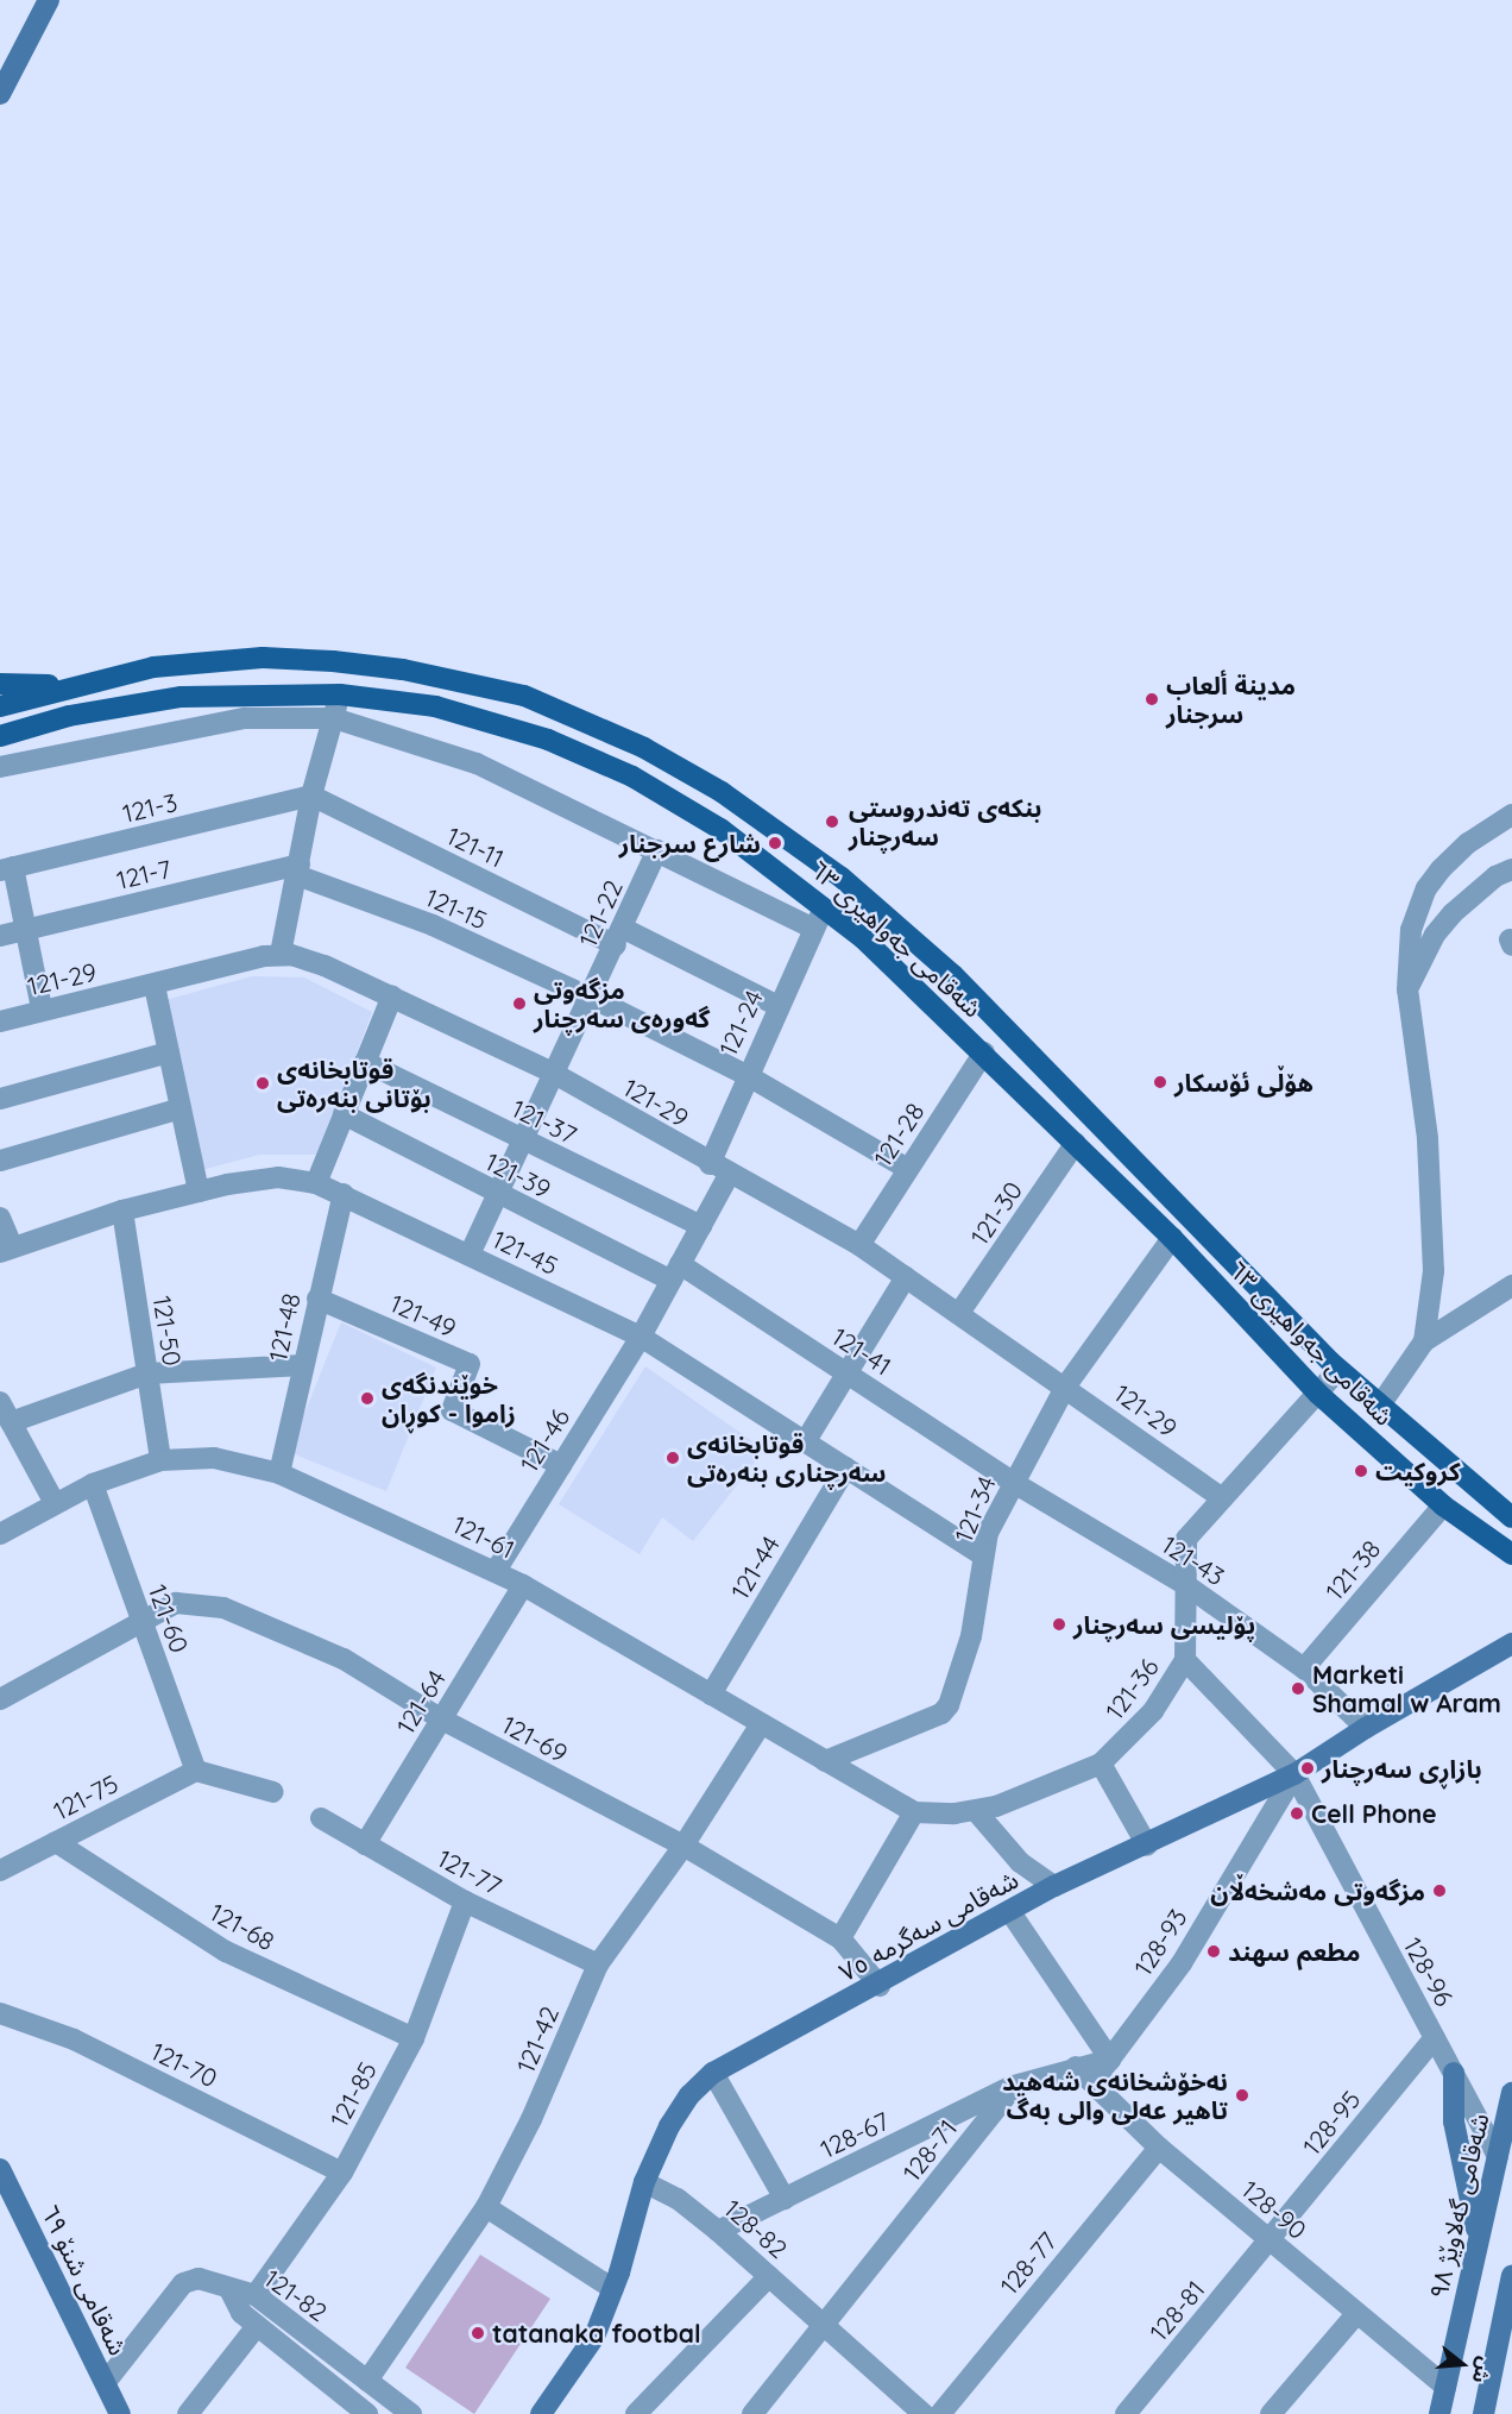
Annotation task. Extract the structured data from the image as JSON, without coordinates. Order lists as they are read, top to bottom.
{
  "streets": {
    "main road": ["شەقامی جەواهیری ٦٣"],
    "street": [
      "121-3",
      "121-11",
      "121-7",
      "121-15",
      "121-22",
      "121-29",
      "121-24",
      "121-37",
      "121-28",
      "121-39",
      "121-30",
      "121-45",
      "121-49",
      "121-48",
      "121-50",
      "121-41",
      "121-46",
      "121-34",
      "121-61",
      "121-43",
      "121-44",
      "121-38",
      "121-60",
      "121-36",
      "121-64",
      "121-69",
      "121-75",
      "121-77",
      "شەقامی سەگرمە ٧٥",
      "121-68",
      "128-93",
      "128-96",
      "121-42",
      "121-70",
      "121-85",
      "128-95",
      "128-67",
      "128-71",
      "شەقامی گەلاوێژ ٩٨",
      "128-90",
      "128-82",
      "128-77",
      "شەقامی شنۆ ٦٩",
      "121-82",
      "128-81"
    ]
  },
  "crossings": [
    ["121-3", "121-11"],
    ["121-11", "121-22"],
    ["121-11", "121-24"],
    ["121-7", "121-15"],
    ["121-15", "121-22"],
    ["121-15", "121-24"],
    ["121-15", "121-28"],
    ["121-22", "121-29"],
    ["121-22", "121-37"],
    ["121-22", "121-39"],
    ["121-22", "121-45"],
    ["شەقامی جەواهیری ٦٣", "121-24"],
    ["شەقامی جەواهیری ٦٣", "121-28"],
    ["شەقامی جەواهیری ٦٣", "121-30"],
    ["شەقامی جەواهیری ٦٣", "121-34"],
    ["شەقامی جەواهیری ٦٣", "121-38"],
    ["شەقامی جەواهیری ٦٣", "121-36"],
    ["121-29", "121-24"],
    ["121-29", "121-28"],
    ["121-29", "121-30"],
    ["121-29", "121-34"],
    ["121-29", "121-36"],
    ["121-24", "121-37"],
    ["121-24", "121-39"],
    ["121-24", "121-41"],
    ["121-24", "121-46"],
    ["121-39", "121-41"],
    ["121-39", "121-46"],
    ["121-45", "121-48"],
    ["121-45", "121-50"],
    ["121-45", "121-46"],
    ["121-45", "121-34"],
    ["121-45", "121-44"],
    ["121-49", "121-48"],
    ["121-49", "121-46"],
    ["121-48", "121-61"],
    ["121-50", "121-61"],
    ["121-41", "121-46"],
    ["121-41", "121-34"],
    ["121-41", "121-43"],
    ["121-46", "121-61"],
    ["121-34", "121-61"],
    ["121-34", "121-43"],
    ["121-61", "121-44"],
    ["121-61", "121-60"],
    ["121-61", "121-36"],
    ["121-61", "121-64"],
    ["121-61", "121-42"],
    ["121-43", "121-38"],
    ["121-43", "121-36"],
    ["121-43", "شەقامی سەگرمە ٧٥"],
    ["121-60", "121-69"],
    ["121-60", "121-75"],
    ["121-36", "128-96"],
    ["121-64", "121-69"],
    ["121-64", "121-77"],
    ["121-69", "شەقامی سەگرمە ٧٥"],
    ["121-69", "121-42"],
    ["121-75", "121-68"],
    ["121-77", "121-42"],
    ["121-77", "121-85"],
    ["شەقامی سەگرمە ٧٥", "128-93"],
    ["شەقامی سەگرمە ٧٥", "128-96"],
    ["شەقامی سەگرمە ٧٥", "128-82"],
    ["121-68", "121-85"],
    ["128-93", "128-96"],
    ["128-93", "128-90"],
    ["128-96", "128-95"],
    ["128-96", "شەقامی گەلاوێژ ٩٨"],
    ["121-42", "121-82"],
    ["121-70", "121-85"],
    ["121-85", "121-82"],
    ["128-95", "128-90"],
    ["128-95", "128-81"],
    ["128-67", "128-71"],
    ["128-67", "128-82"],
    ["128-71", "128-82"],
    ["شەقامی گەلاوێژ ٩٨", "128-90"],
    ["128-90", "128-77"],
    ["128-90", "128-81"]
  ],
  "places": [
    "مدينة ألعاب سرجنار",
    "بنکەی تەندروستی سەرچنار",
    "شارع سرجنار",
    "مزگەوتی گەورەی سەرچنار",
    "هۆڵی ئۆسکار",
    "قوتابخانەی بۆتانی بنەرەتی",
    "خوێندنگەی زاموا - کوڕان",
    "قوتابخانەی سەرچناری بنەرەتی",
    "كروكيت",
    "پۆلیسی سەرچنار",
    "Marketi Shamal w Aram",
    "بازاڕی سەرچنار",
    "Cell Phone",
    "مزگەوتی مەشخەڵان",
    "مطعم سهند",
    "نەخۆشخانەی شەهید تاهیر عەلی والی بەگ",
    "tatanaka footbal"
  ],
  "north": "right"
}
